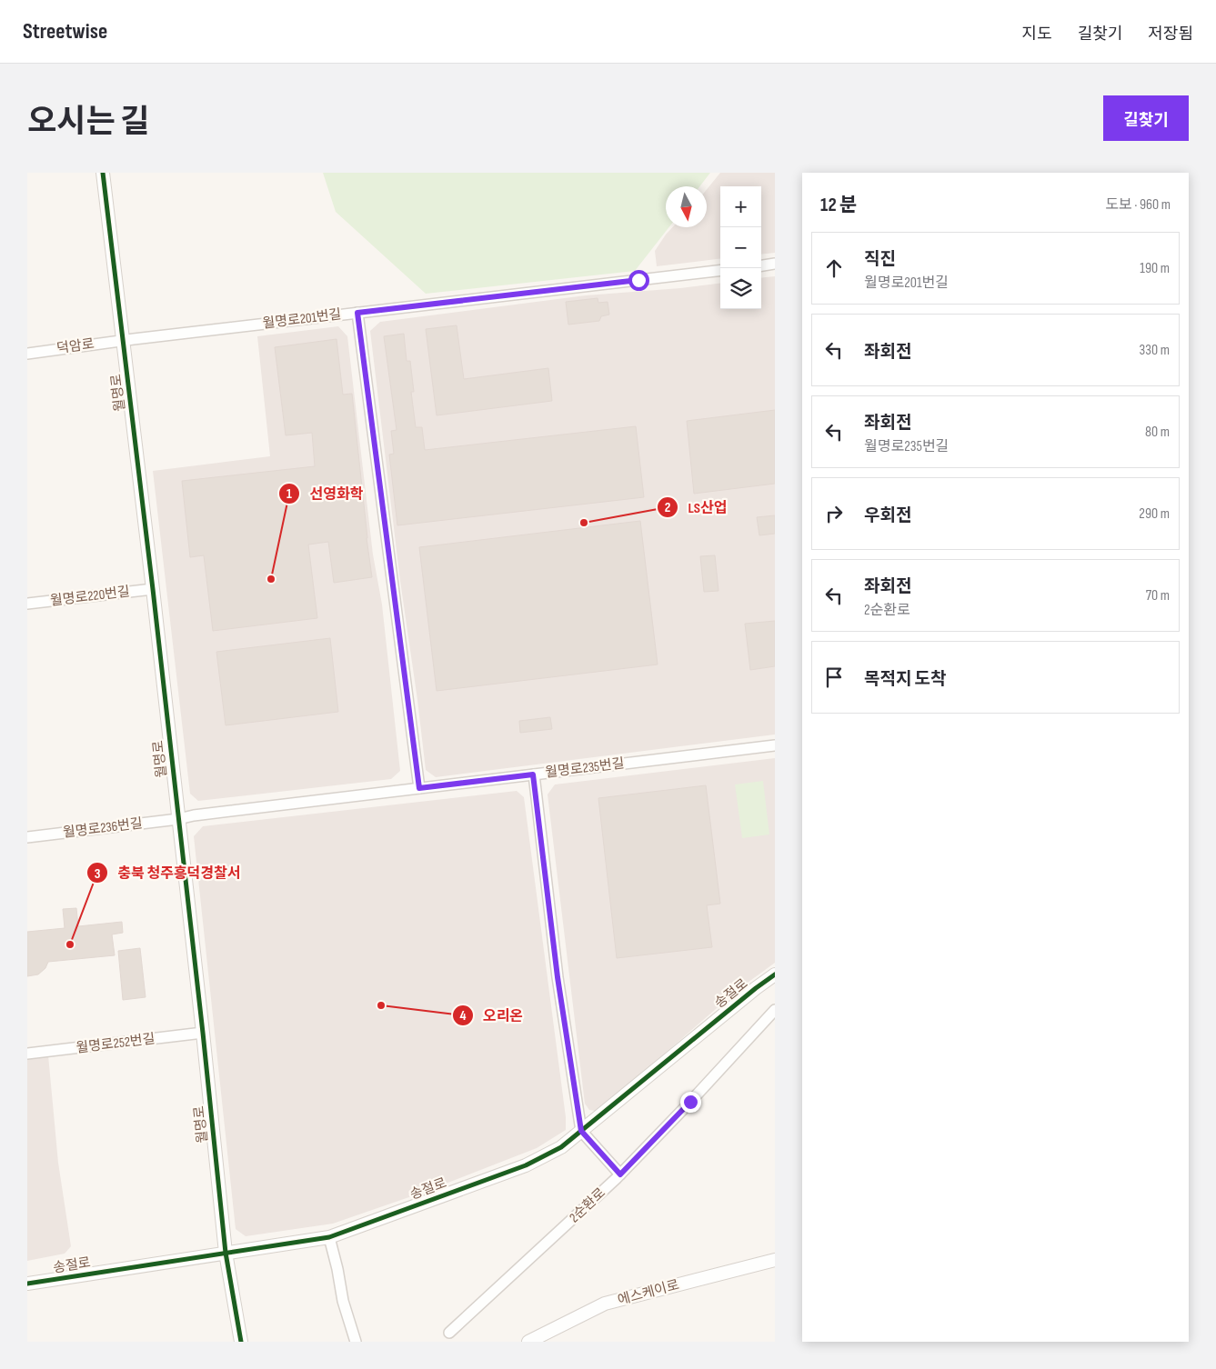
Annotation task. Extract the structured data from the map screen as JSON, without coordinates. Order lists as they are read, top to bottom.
{
  "streets": {
    "street": [
      "월명로201번길",
      "덕암로",
      "월명로",
      "월명로220번길",
      "월명로235번길",
      "월명로236번길",
      "송절로",
      "월명로252번길",
      "2순환로",
      "에스케이로"
    ]
  },
  "crossings": [
    ["월명로201번길", "덕암로"],
    ["월명로201번길", "월명로"],
    ["덕암로", "월명로"],
    ["월명로", "월명로220번길"],
    ["월명로", "월명로235번길"],
    ["월명로", "월명로236번길"],
    ["월명로", "송절로"],
    ["월명로", "월명로252번길"],
    ["월명로235번길", "월명로236번길"]
  ],
  "places": [
    "LS산업",
    "선영화학",
    "충북 청주흥덕경찰서",
    "오리온"
  ],
  "north": "bottom",
  "page": {
    "header": "Streetwise",
    "nav": ["지도", "길찾기", "저장됨"],
    "title": "오시는 길",
    "buttons": "길찾기",
    "heading": ["12 분", "도보 · 960 m"],
    "map_buttons": ["+", "−"],
    "list": [
      ["직진", "월명로201번길", "190 m"],
      ["좌회전", "330 m"],
      ["좌회전", "월명로235번길", "80 m"],
      ["우회전", "290 m"],
      ["좌회전", "2순환로", "70 m"],
      "목적지 도착"
    ]
  }
}
